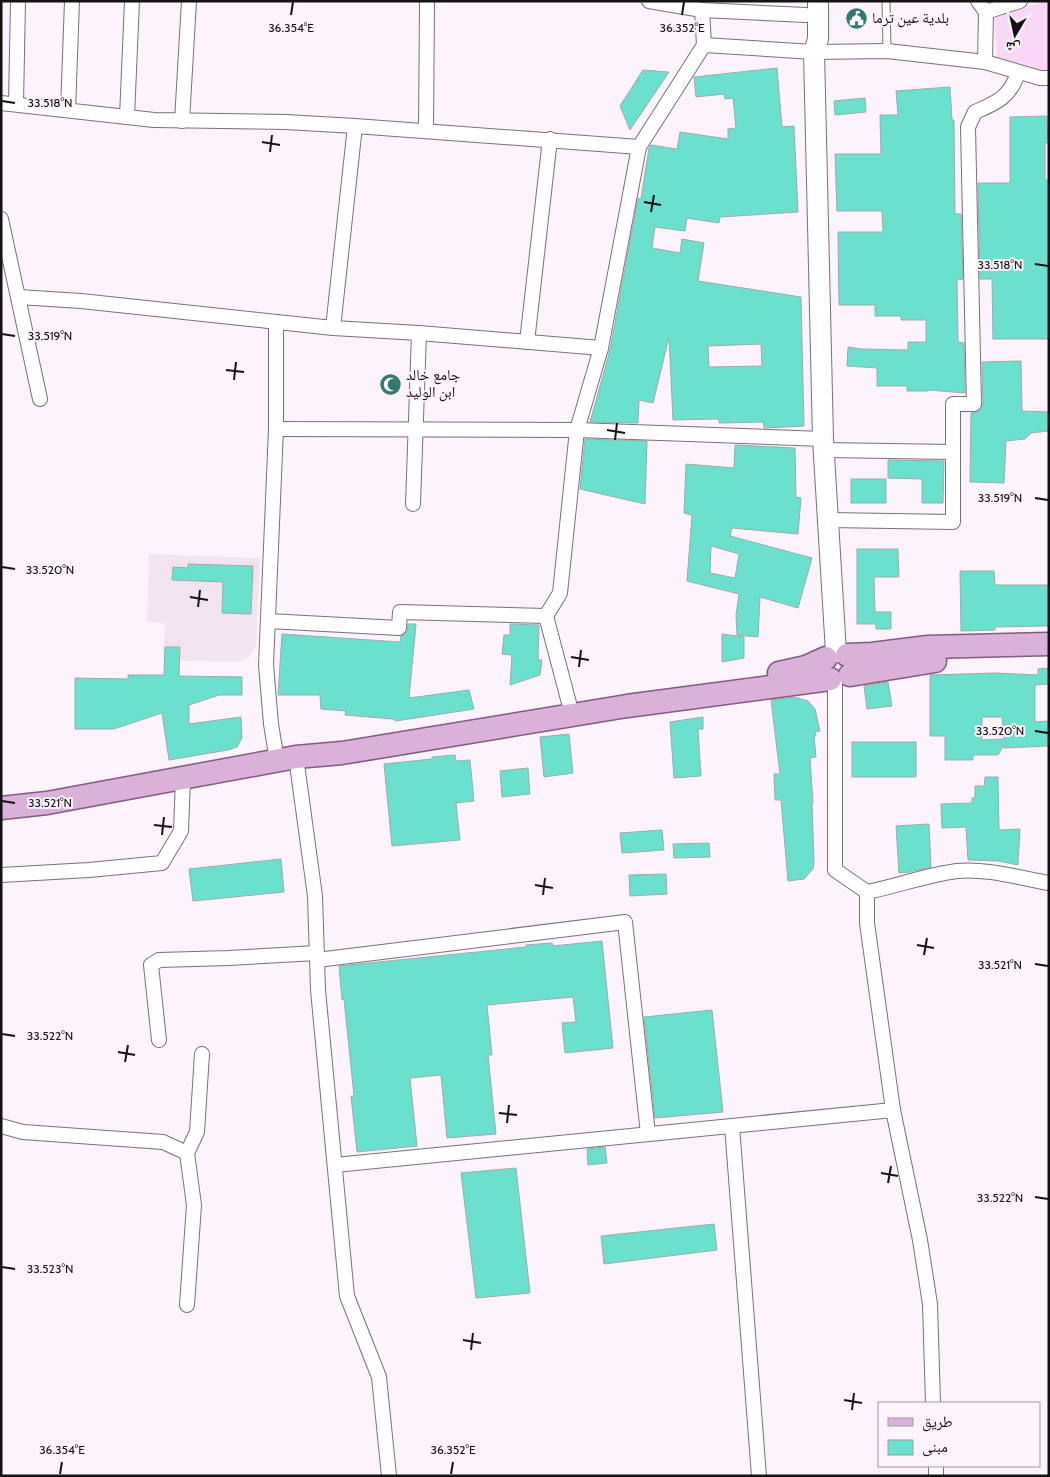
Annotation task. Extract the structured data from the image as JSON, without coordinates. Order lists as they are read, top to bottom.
{
  "places": {
    "public building": ["بلدية عين ترما"],
    "mosque": ["جامع خالد ابن الوليد"]
  },
  "legend": ["طريق", "مبنى"],
  "north": "bottom",
  "coordinates": [
    "36.354°E",
    "36.352°E",
    "33.518°N",
    "33.519°N",
    "33.520°N",
    "33.521°N",
    "33.522°N",
    "33.523°N"
  ]
}
